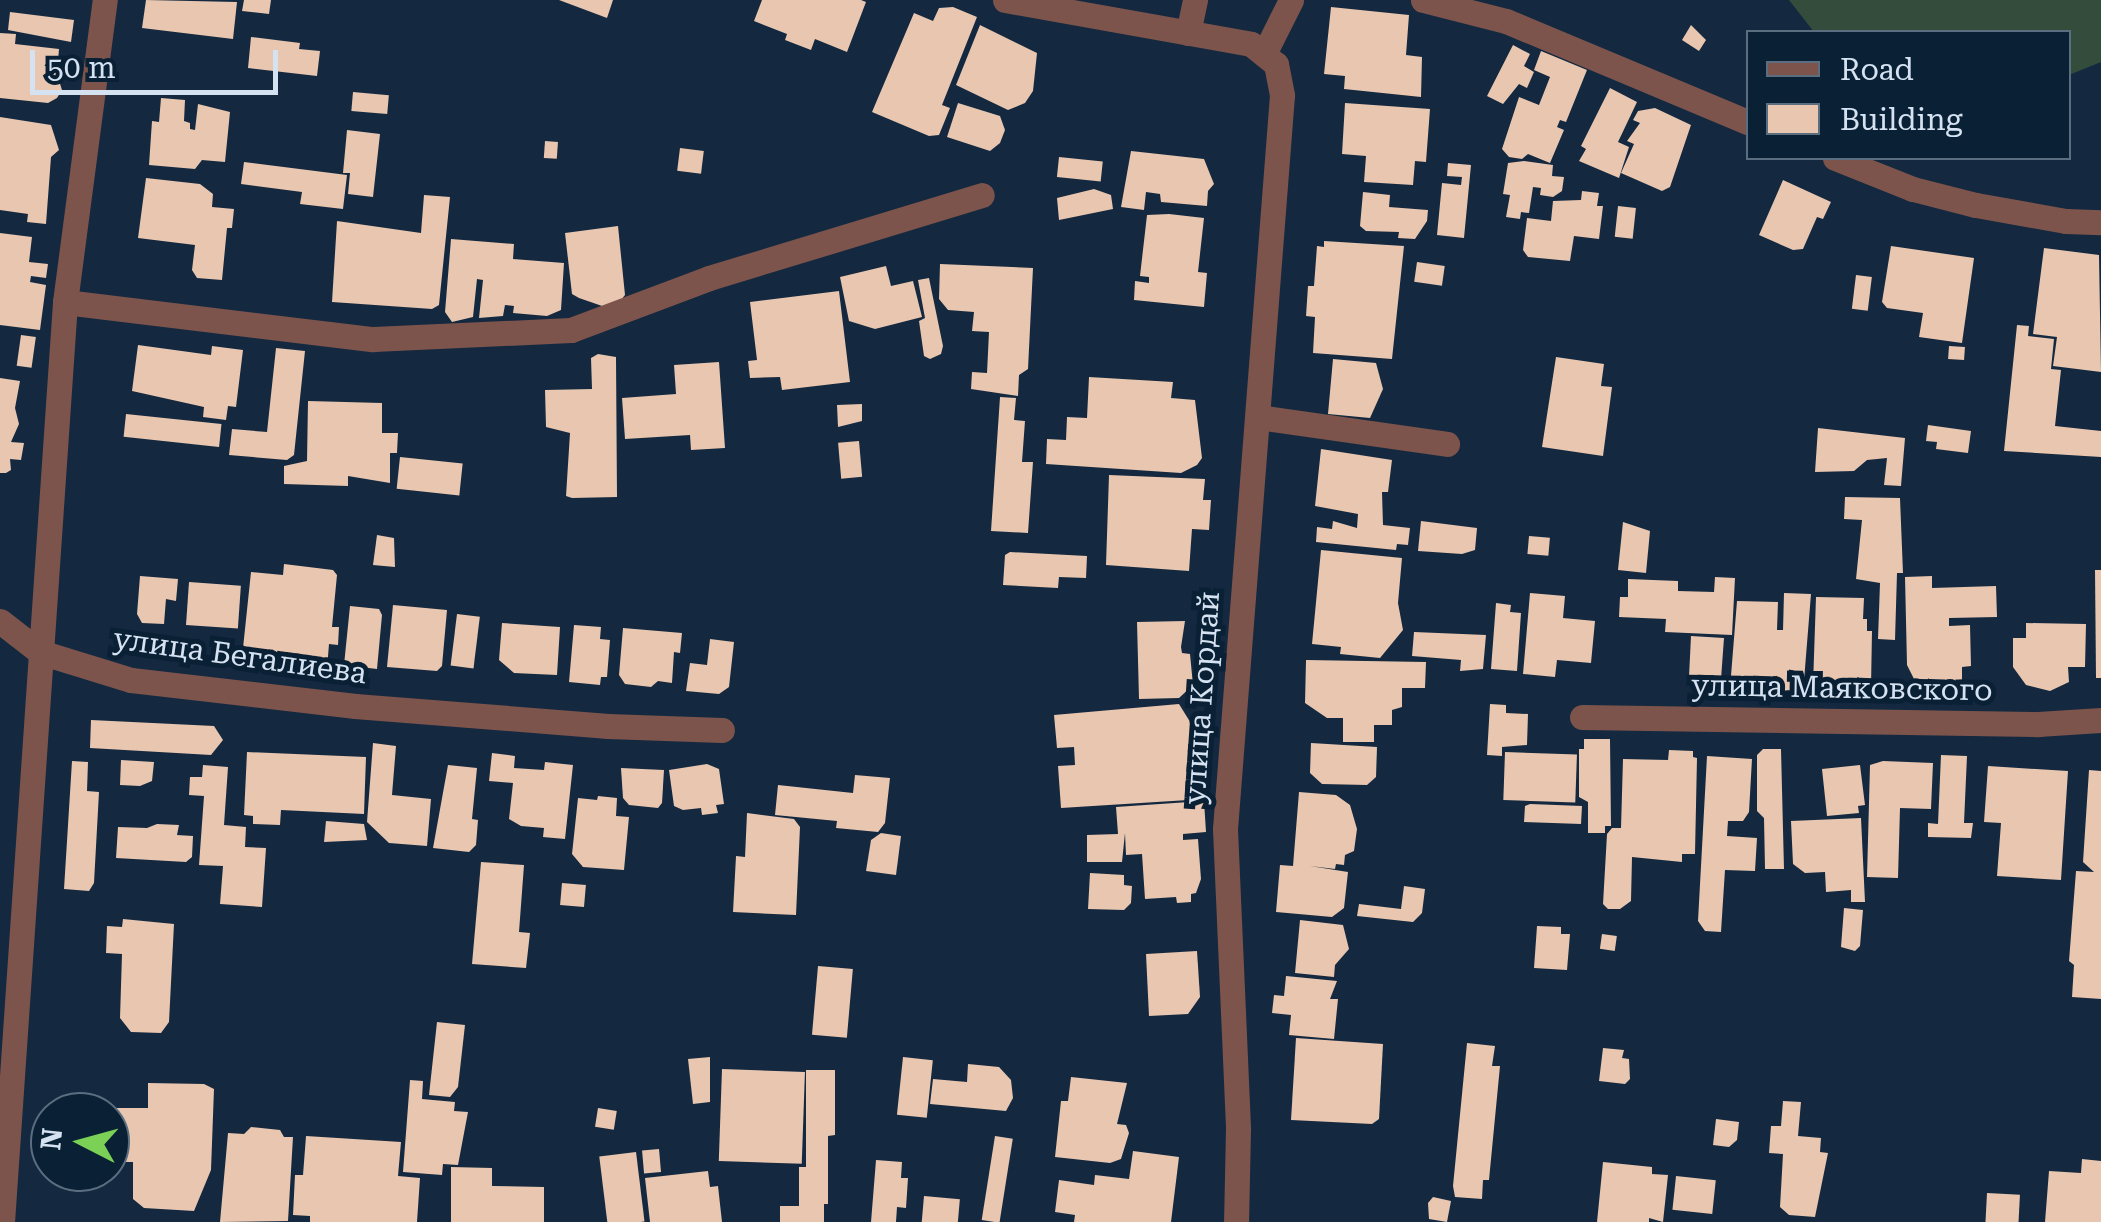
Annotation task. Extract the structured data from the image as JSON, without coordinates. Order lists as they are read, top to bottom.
{
  "streets": {
    "street": ["улица Бегалиева", "улица Маяковского", "улица Кордай"]
  },
  "legend": ["Road", "Building"],
  "scale_bar": "50 m",
  "north": "left"
}
